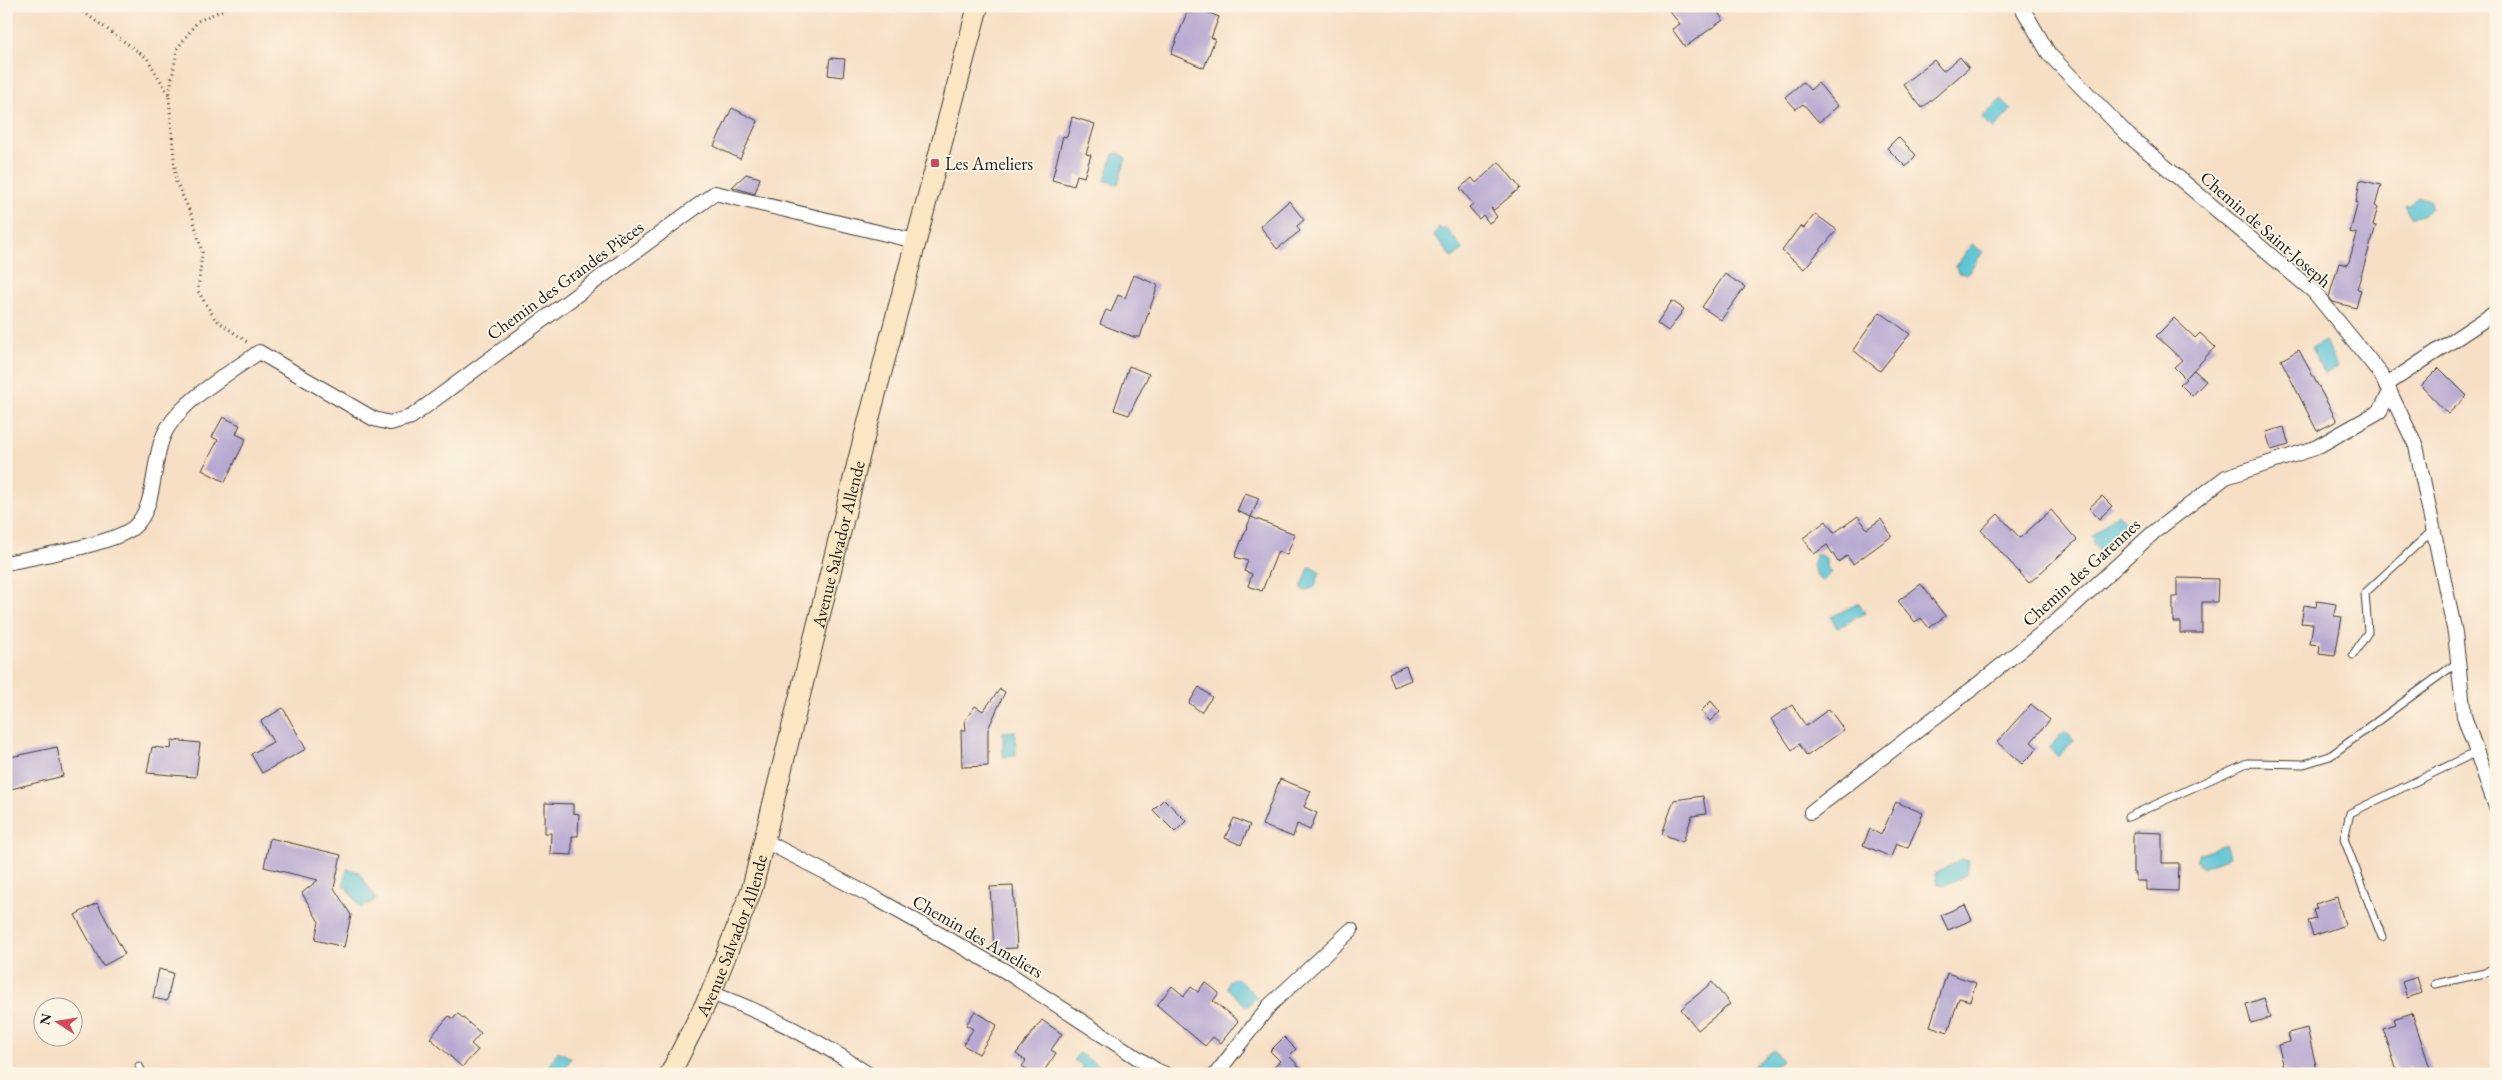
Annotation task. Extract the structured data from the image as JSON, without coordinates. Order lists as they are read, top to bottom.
{
  "streets": {
    "main road": ["Avenue Salvador Allende"],
    "street": [
      "Chemin de Saint-Joseph",
      "Chemin des Grandes Pièces",
      "Chemin des Garennes",
      "Chemin des Ameliers"
    ]
  },
  "crossings": [
    ["Chemin de Saint-Joseph", "Chemin des Garennes"],
    ["Chemin des Grandes Pièces", "Avenue Salvador Allende"],
    ["Avenue Salvador Allende", "Chemin des Ameliers"]
  ],
  "places": {
    "transit": ["Les Ameliers"]
  },
  "north": "left"
}
